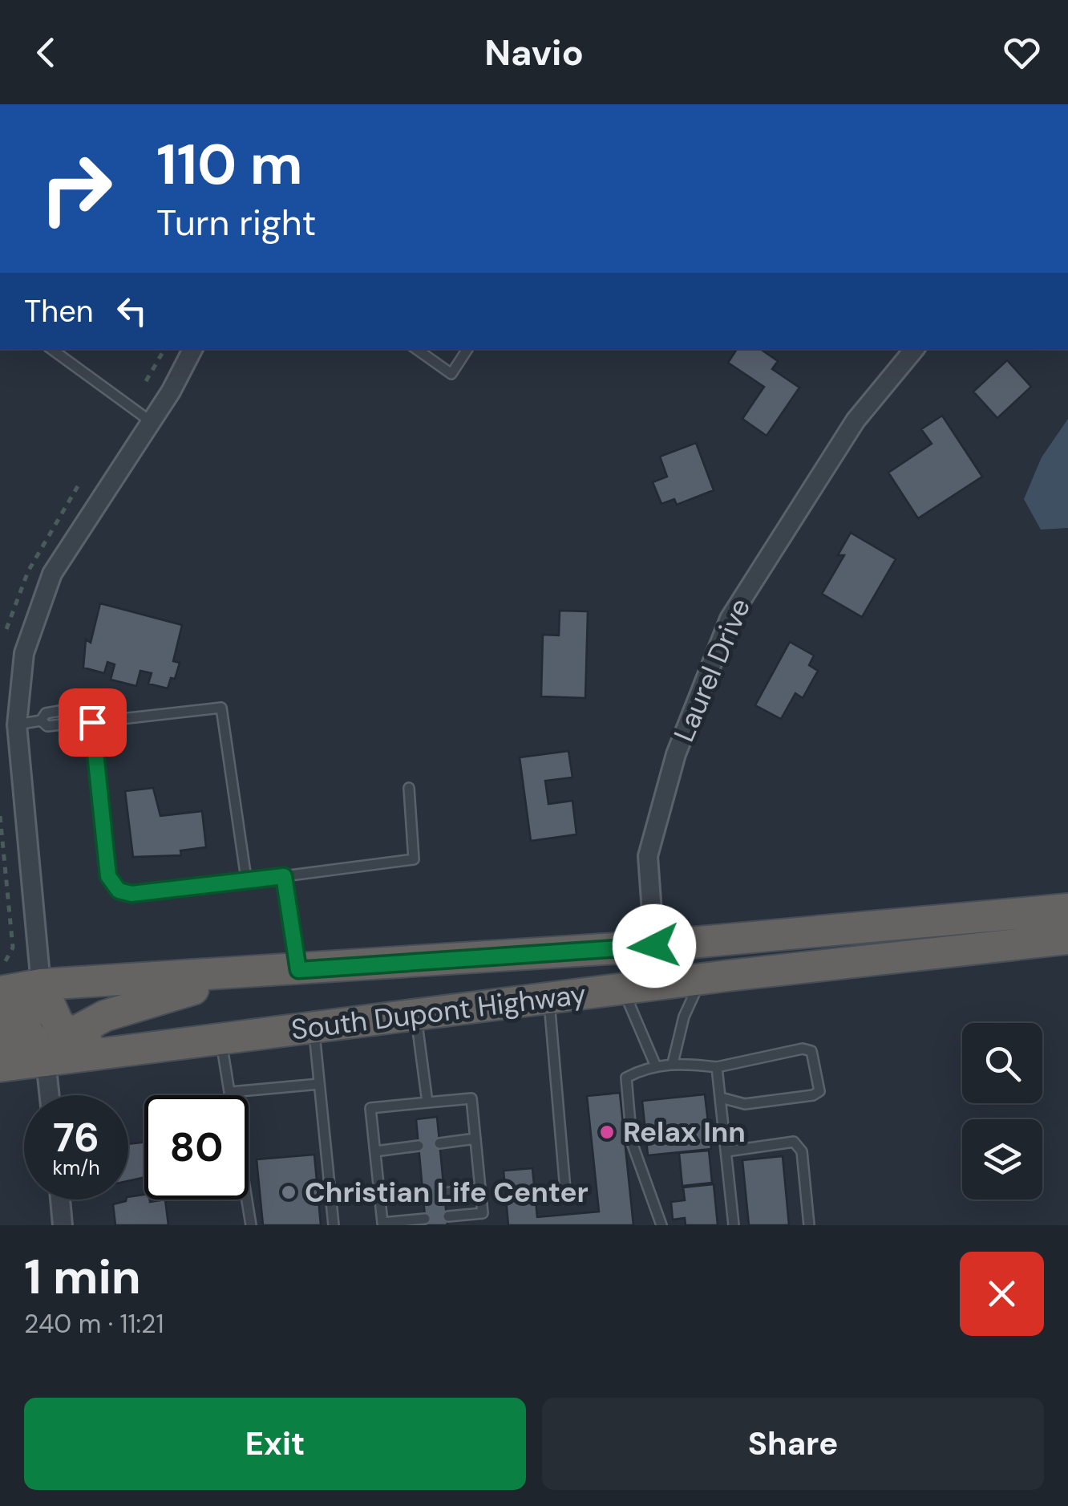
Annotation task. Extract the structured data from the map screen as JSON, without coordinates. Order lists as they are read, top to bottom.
{
  "streets": {
    "highway": ["South Dupont Highway"],
    "street": ["Laurel Drive"]
  },
  "crossings": [
    ["Laurel Drive", "South Dupont Highway"]
  ],
  "places": ["Relax Inn", "Christian Life Center"],
  "page": {
    "header": "Navio",
    "turn": ["110 m", "Turn right"],
    "then": "Then",
    "speed": "76 km/h",
    "limit": "80",
    "heading": ["1 min", "240 m · 11:21"],
    "buttons": ["Exit", "Share"]
  }
}
